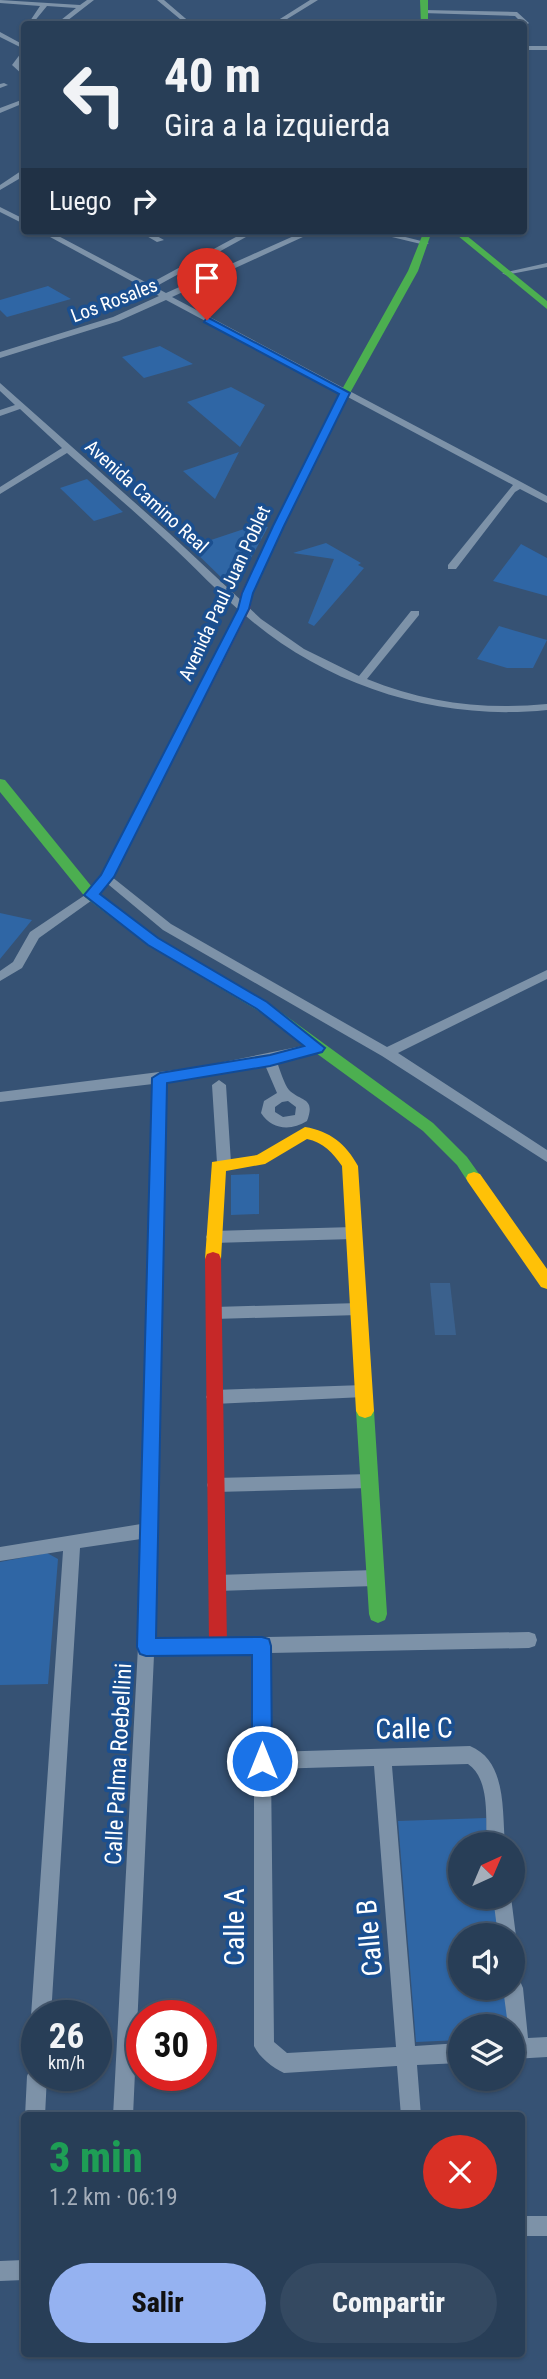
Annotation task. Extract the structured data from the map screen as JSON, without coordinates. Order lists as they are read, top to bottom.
{
  "streets": {
    "street": [
      "Los Rosales",
      "Avenida Camino Real",
      "Avenida Paul Juan Poblet",
      "Calle C",
      "Calle Palma Roebellini",
      "Calle A",
      "Calle B"
    ]
  },
  "crossings": [
    ["Avenida Camino Real", "Avenida Paul Juan Poblet"],
    ["Calle C", "Calle A"],
    ["Calle C", "Calle B"],
    ["Calle A", "Calle B"]
  ],
  "north": "top right",
  "page": {
    "turn": ["40 m", "Gira a la izquierda"],
    "then": "Luego",
    "speed": "26 km/h",
    "limit": "30",
    "heading": ["3 min", "1.2 km · 06:19"],
    "buttons": ["Salir", "Compartir"]
  }
}
